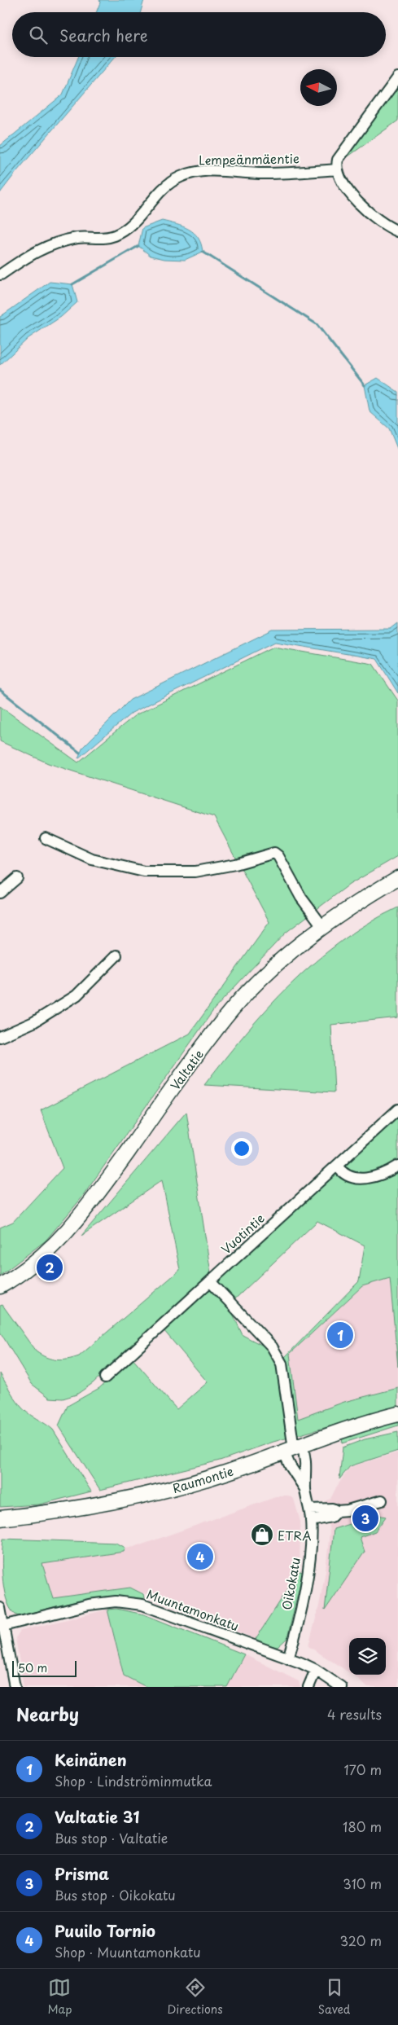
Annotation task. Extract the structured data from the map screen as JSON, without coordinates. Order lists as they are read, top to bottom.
{
  "streets": {
    "main road": ["Valtatie", "Raumontie"],
    "street": [
      "Lempeänmäentie",
      "Vuotintie",
      "Oikokatu",
      "Muuntamonkatu"
    ]
  },
  "crossings": [
    ["Raumontie", "Oikokatu"],
    ["Oikokatu", "Muuntamonkatu"]
  ],
  "places": {
    "shop": ["ETRA"]
  },
  "scale_bar": "50 m",
  "north": "left",
  "page": {
    "search": "Search here",
    "pins": [
      "2",
      "1",
      "3",
      "4"
    ],
    "scale": "50 m",
    "heading": ["Nearby", "4 results"],
    "list": [
      {
        "mark": "1",
        "name": "Keinänen",
        "note": "Shop · Lindströminmutka",
        "value": "170 m"
      },
      {
        "mark": "2",
        "name": "Valtatie 31",
        "note": "Bus stop · Valtatie",
        "value": "180 m"
      },
      {
        "mark": "3",
        "name": "Prisma",
        "note": "Bus stop · Oikokatu",
        "value": "310 m"
      },
      {
        "mark": "4",
        "name": "Puuilo Tornio",
        "note": "Shop · Muuntamonkatu",
        "value": "320 m"
      }
    ],
    "nav": ["Map", "Directions", "Saved"]
  }
}
